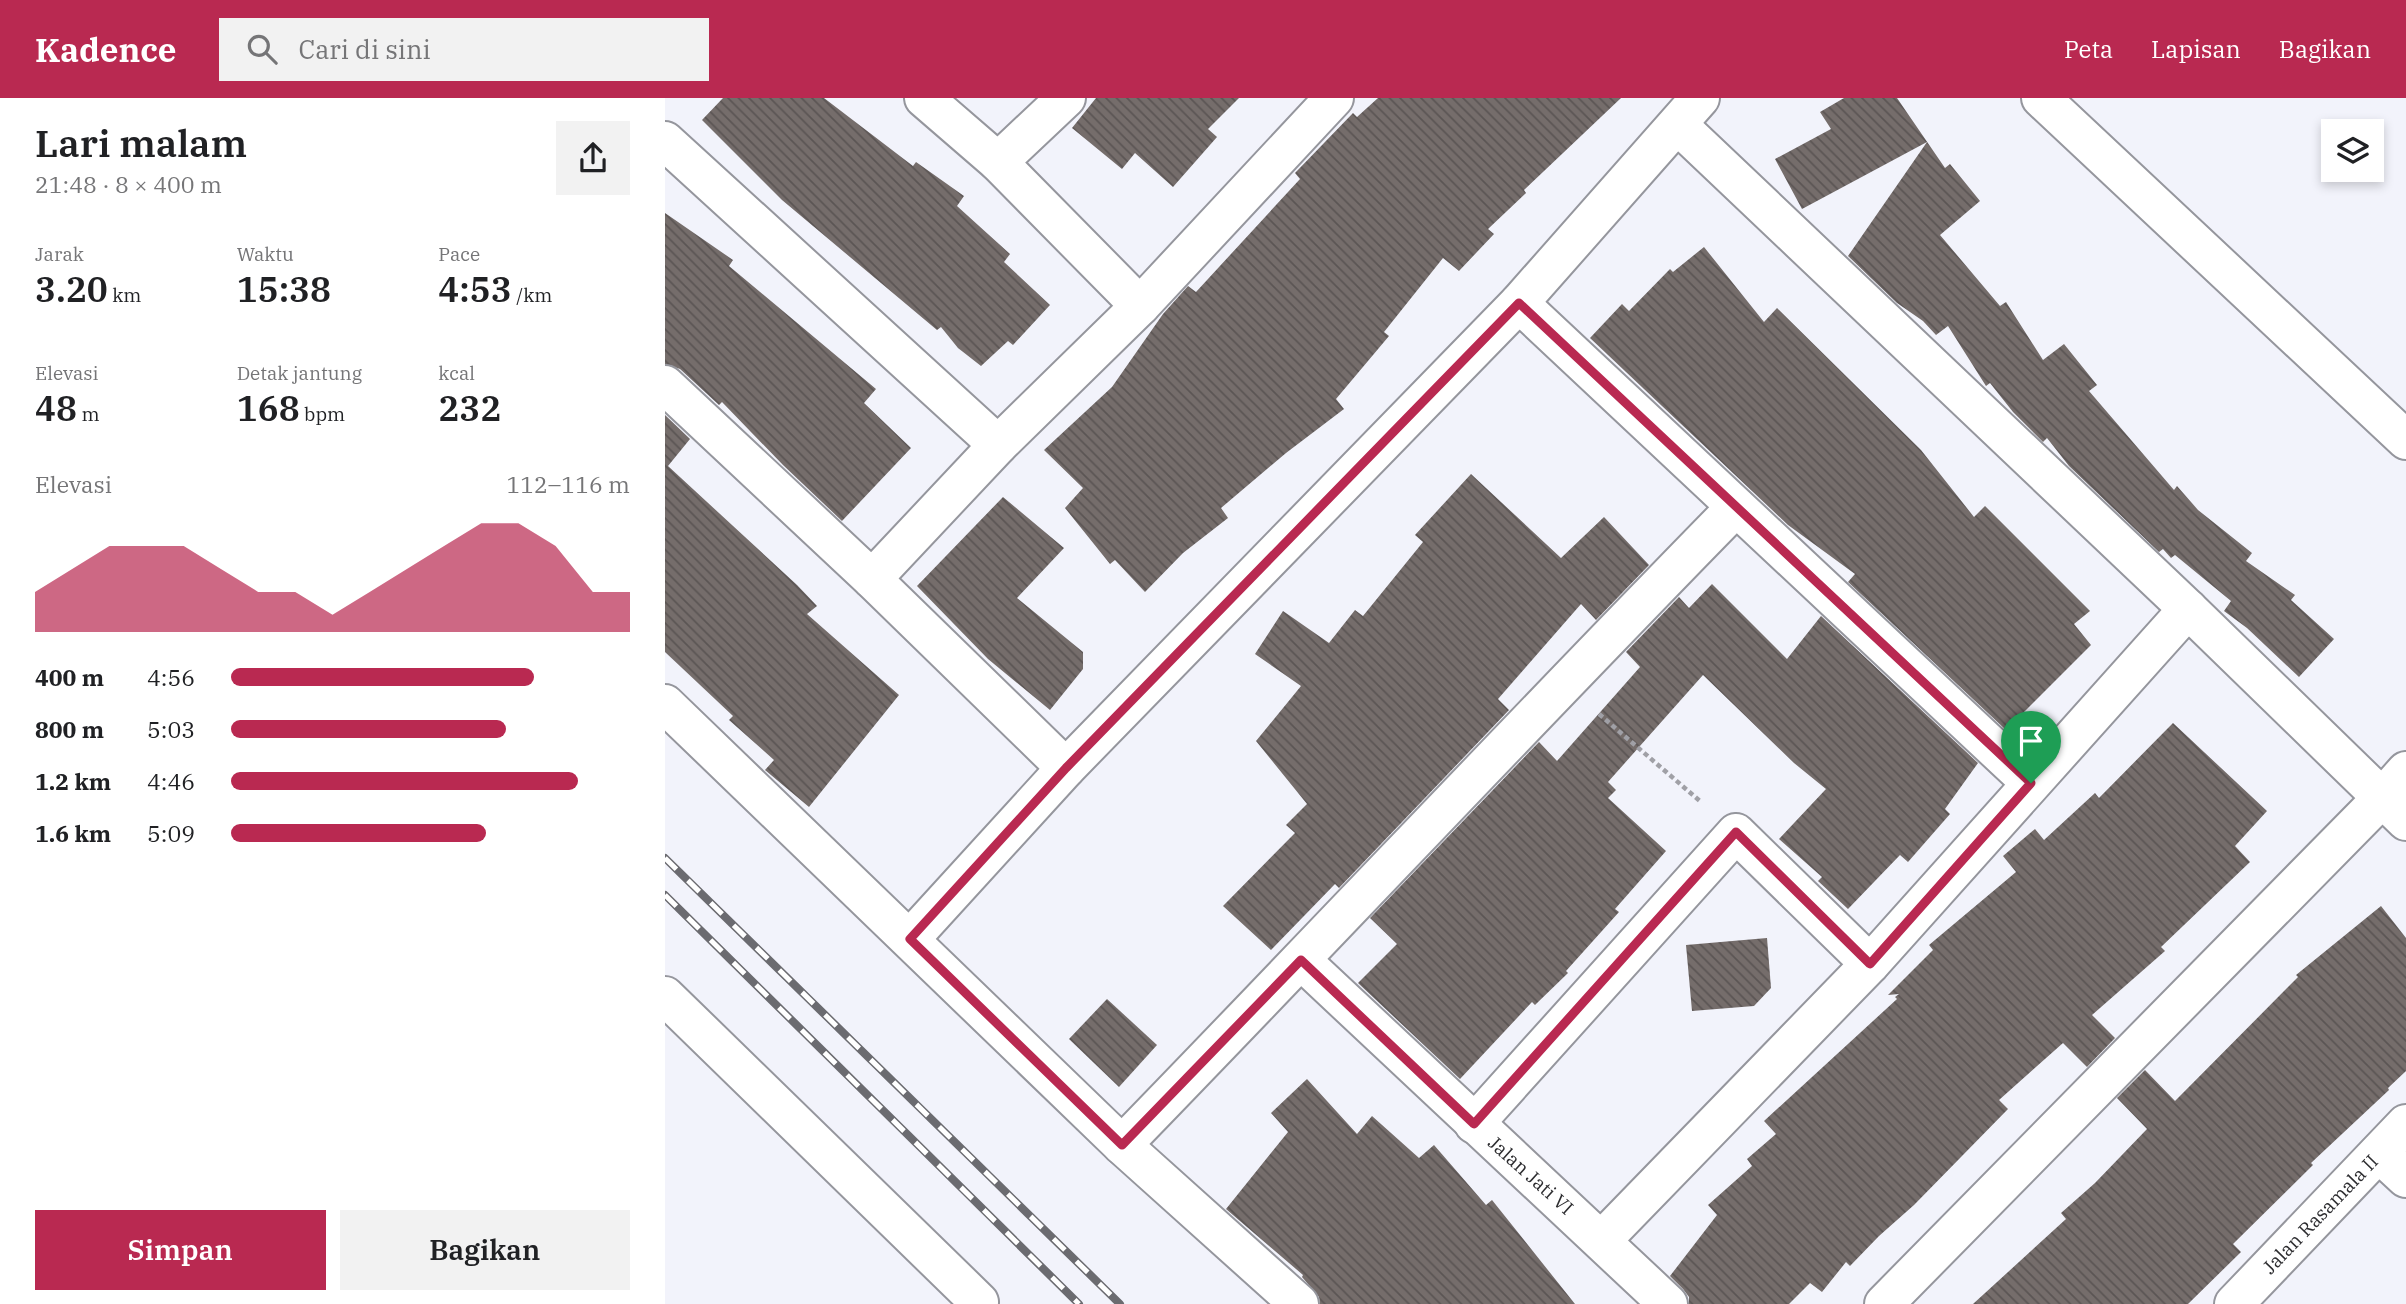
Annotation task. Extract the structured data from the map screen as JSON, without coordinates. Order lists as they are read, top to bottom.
{
  "streets": {
    "street": ["Jalan Jati VI", "Jalan Rasamala II"]
  },
  "page": {
    "header": "Kadence",
    "search": "Cari di sini",
    "nav": ["Peta", "Lapisan", "Bagikan"],
    "heading": ["Lari malam", "21:48 · 8 × 400 m"],
    "stats": [
      ["Jarak", "3.20 km"],
      ["Waktu", "15:38"],
      ["Pace", "4:53 /km"],
      ["Elevasi", "48 m"],
      ["Detak jantung", "168 bpm"],
      ["kcal", "232"]
    ],
    "chart": ["Elevasi", "112–116 m"],
    "list": [
      {
        "name": "400 m",
        "note": "4:56"
      },
      {
        "name": "800 m",
        "note": "5:03"
      },
      {
        "name": "1.2 km",
        "note": "4:46"
      },
      {
        "name": "1.6 km",
        "note": "5:09"
      }
    ],
    "buttons": ["Simpan", "Bagikan"]
  }
}
